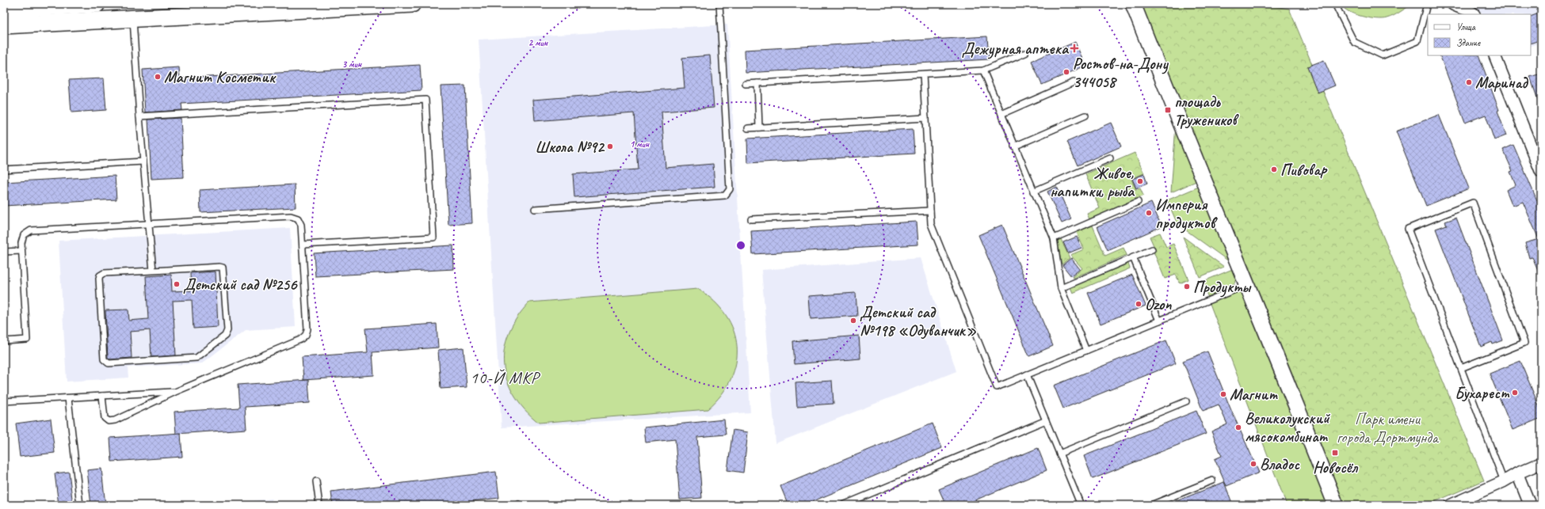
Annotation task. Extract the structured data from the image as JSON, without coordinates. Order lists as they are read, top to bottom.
{
  "districts": ["10-Й МКР"],
  "parks": ["Парк имени города Дортмунда"],
  "places": {
    "health": ["Дежурная аптека"],
    "other": [
      "Ростов-на-Дону 344058",
      "Магнит Косметик",
      "Маринад",
      "Школа №92",
      "Пивовар",
      "Живое, напитки, рыба",
      "Империя продуктов",
      "Детский сад №256",
      "Продукты",
      "Ozon",
      "Детский сад №198 «Одуванчик»",
      "Бухарест",
      "Магнит",
      "Великолукский мясокомбинат",
      "Владос"
    ],
    "transit": ["площадь Тружеников", "Новосёл"]
  },
  "legend": ["Улица", "Здание"],
  "rings": ["2 мин", "3 мин", "1 мин"]
}
